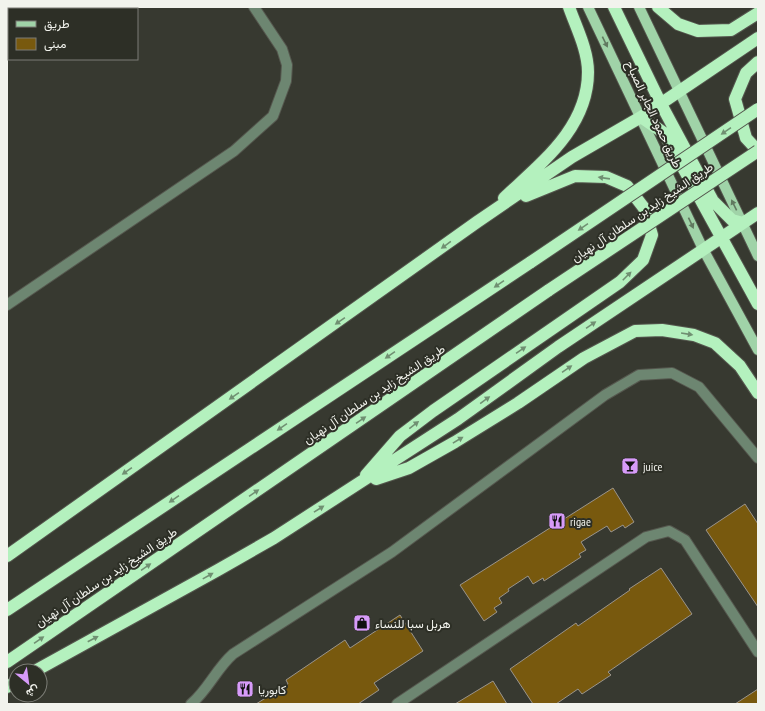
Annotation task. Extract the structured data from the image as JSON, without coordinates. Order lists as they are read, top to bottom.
{
  "streets": {
    "highway": ["طريق الشيخ زايد بن سلطان آل نهيان"],
    "main road": ["طريق حمود الجابر الصباح"]
  },
  "places": {
    "bar": ["juice"],
    "restaurant": ["rigae", "كابوريا"],
    "shop": ["هربل سبا للنساء"]
  },
  "legend": ["طريق", "مبنى"],
  "north": "bottom right"
}
